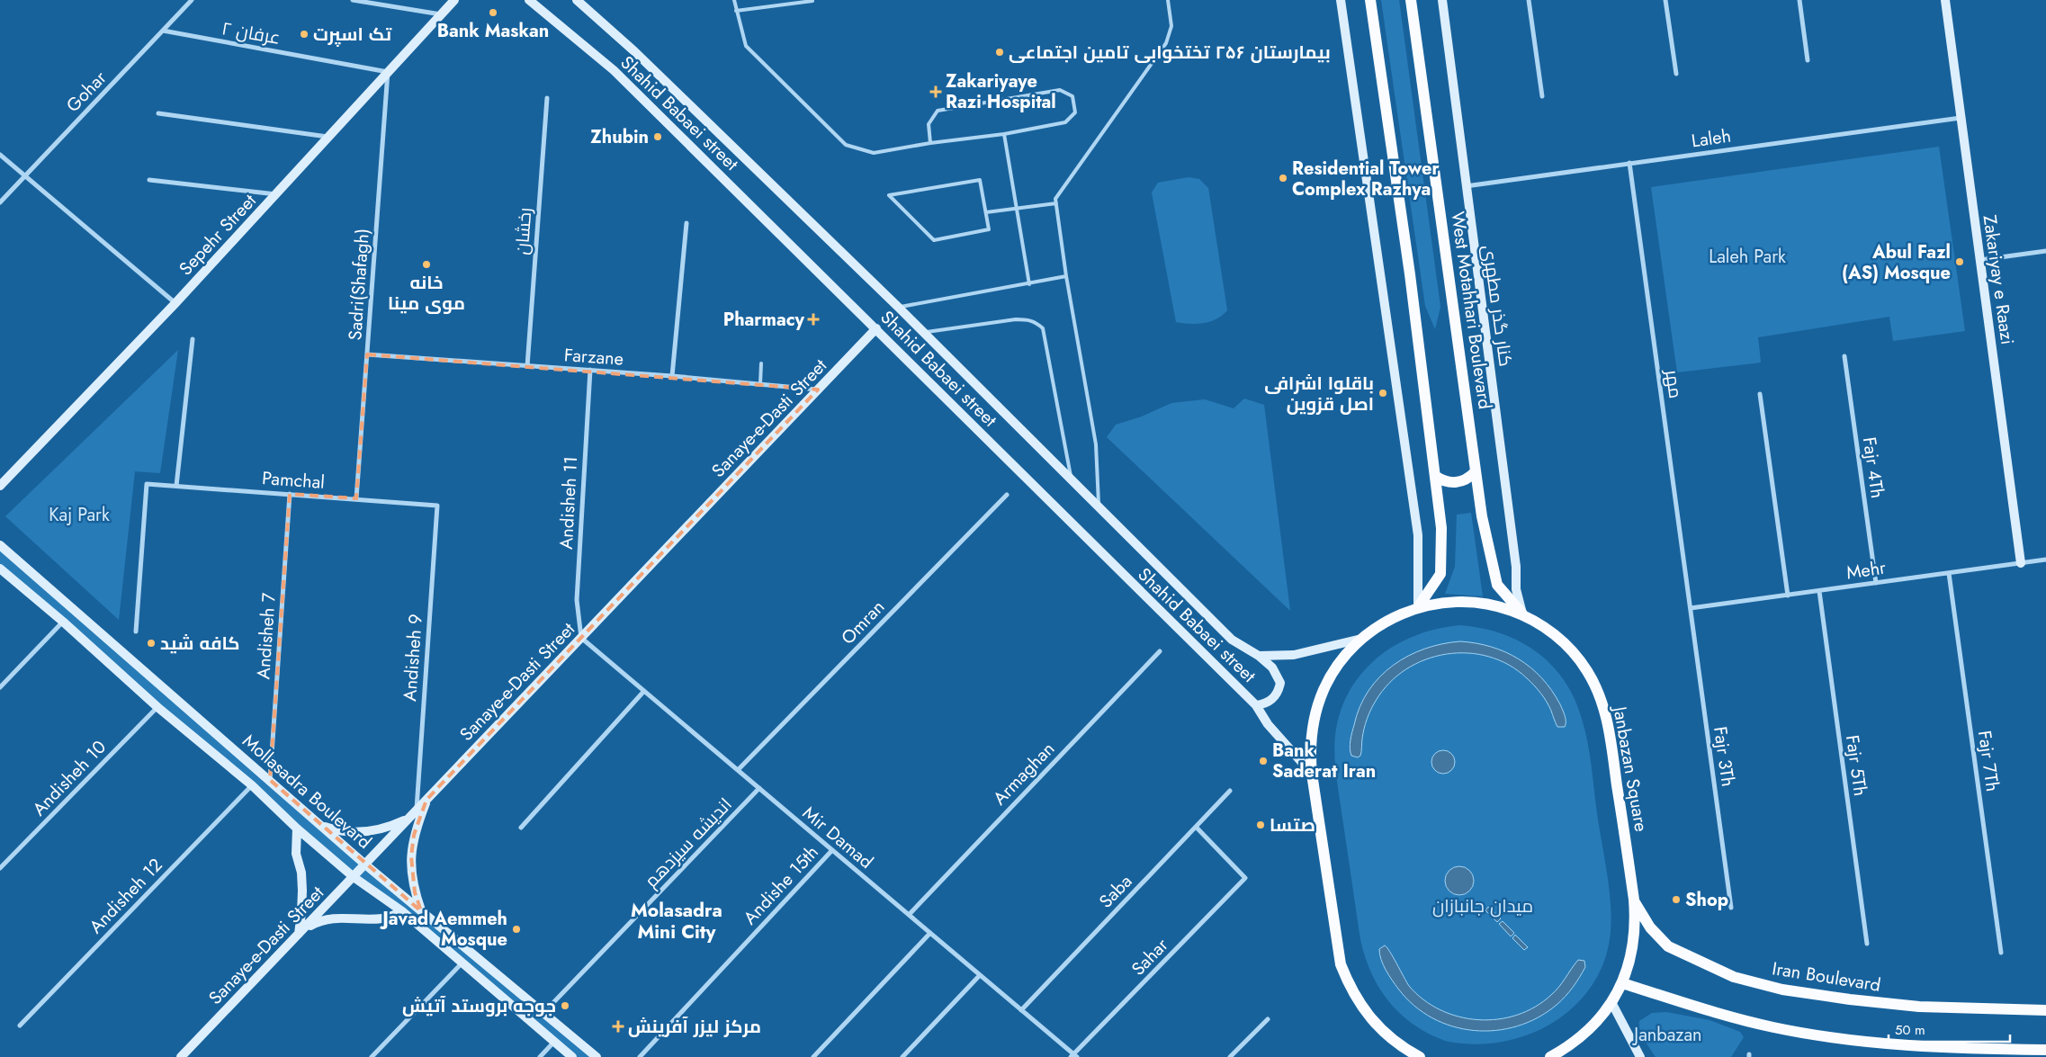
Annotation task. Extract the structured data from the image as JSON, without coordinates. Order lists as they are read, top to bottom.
{
  "streets": {
    "main road": ["West Motahhari Boulevard", "Janbazan Square", "Iran Boulevard"],
    "street": [
      "عرفان ۲",
      "Gohar",
      "Shahid Babaei street",
      "Laleh",
      "رخشان",
      "Sepehr Street",
      "Zakariyay e Raazi",
      "Sadri(Shafagh)",
      "کنار گذر مطهری",
      "Farzane",
      "مهر",
      "Sanaye-e-Dasti Street",
      "Fajr 4Th",
      "Pamchal",
      "Andisheh 11",
      "Mehr",
      "Omran",
      "Andisheh 7",
      "Andisheh 9",
      "Fajr 3Th",
      "Fajr 7Th",
      "Fajr 5Th",
      "Armaghan",
      "Andisheh 10",
      "Mollasadra Boulevard",
      "Mir Damad",
      "اندیشه سیزدهم",
      "Andishe 15th",
      "Saba",
      "Andisheh 12",
      "Sahar"
    ]
  },
  "crossings": [
    ["عرفان ۲", "Gohar"],
    ["عرفان ۲", "Sepehr Street"],
    ["عرفان ۲", "Sadri(Shafagh)"],
    ["Shahid Babaei street", "Sanaye-e-Dasti Street"],
    ["Shahid Babaei street", "Janbazan Square"],
    ["Laleh", "Zakariyay e Raazi"],
    ["Laleh", "کنار گذر مطهری"],
    ["Laleh", "مهر"],
    ["رخشان", "Farzane"],
    ["Sepehr Street", "Sadri(Shafagh)"],
    ["Zakariyay e Raazi", "Mehr"],
    ["Sadri(Shafagh)", "Farzane"],
    ["Sadri(Shafagh)", "Pamchal"],
    ["کنار گذر مطهری", "West Motahhari Boulevard"],
    ["کنار گذر مطهری", "Janbazan Square"],
    ["West Motahhari Boulevard", "Janbazan Square"],
    ["Farzane", "Sanaye-e-Dasti Street"],
    ["Farzane", "Andisheh 11"],
    ["مهر", "Mehr"],
    ["مهر", "Fajr 3Th"],
    ["Sanaye-e-Dasti Street", "Andisheh 11"],
    ["Sanaye-e-Dasti Street", "Andisheh 9"],
    ["Sanaye-e-Dasti Street", "Mollasadra Boulevard"],
    ["Sanaye-e-Dasti Street", "Mir Damad"],
    ["Fajr 4Th", "Mehr"],
    ["Pamchal", "Andisheh 7"],
    ["Pamchal", "Andisheh 9"],
    ["Andisheh 11", "Mir Damad"],
    ["Mehr", "Fajr 3Th"],
    ["Mehr", "Fajr 7Th"],
    ["Mehr", "Fajr 5Th"],
    ["Omran", "Mir Damad"],
    ["Andisheh 7", "Mollasadra Boulevard"],
    ["Janbazan Square", "Iran Boulevard"],
    ["Armaghan", "Mir Damad"],
    ["Andisheh 10", "Mollasadra Boulevard"],
    ["Mollasadra Boulevard", "اندیشه سیزدهم"],
    ["Mollasadra Boulevard", "Andisheh 12"],
    ["Mir Damad", "اندیشه سیزدهم"],
    ["Mir Damad", "Andishe 15th"],
    ["Mir Damad", "Saba"],
    ["Mir Damad", "Sahar"],
    ["Saba", "Sahar"]
  ],
  "districts": ["Molasadra Mini City"],
  "parks": [
    "Laleh Park",
    "Kaj Park",
    "میدان جانبازان",
    "Janbazan"
  ],
  "places": {
    "other": [
      "Bank Maskan",
      "تک اسپرت",
      "بیمارستان ۲۵۶ تختخوابی تامین اجتماعی",
      "Zhubin",
      "Residential Tower Complex Razhya",
      "Abul Fazl (AS) Mosque",
      "خانه موی مینا",
      "باقلوا اشرافی اصل قزوین",
      "کافه شید",
      "Bank Saderat Iran",
      "صتسا",
      "Shop",
      "Javad Aemmeh Mosque",
      "جوجه بروستد آتیش"
    ],
    "health": ["Zakariyaye Razi Hospital", "Pharmacy", "مرکز لیزر آفرینش"]
  },
  "scale_bar": "50 m"
}
